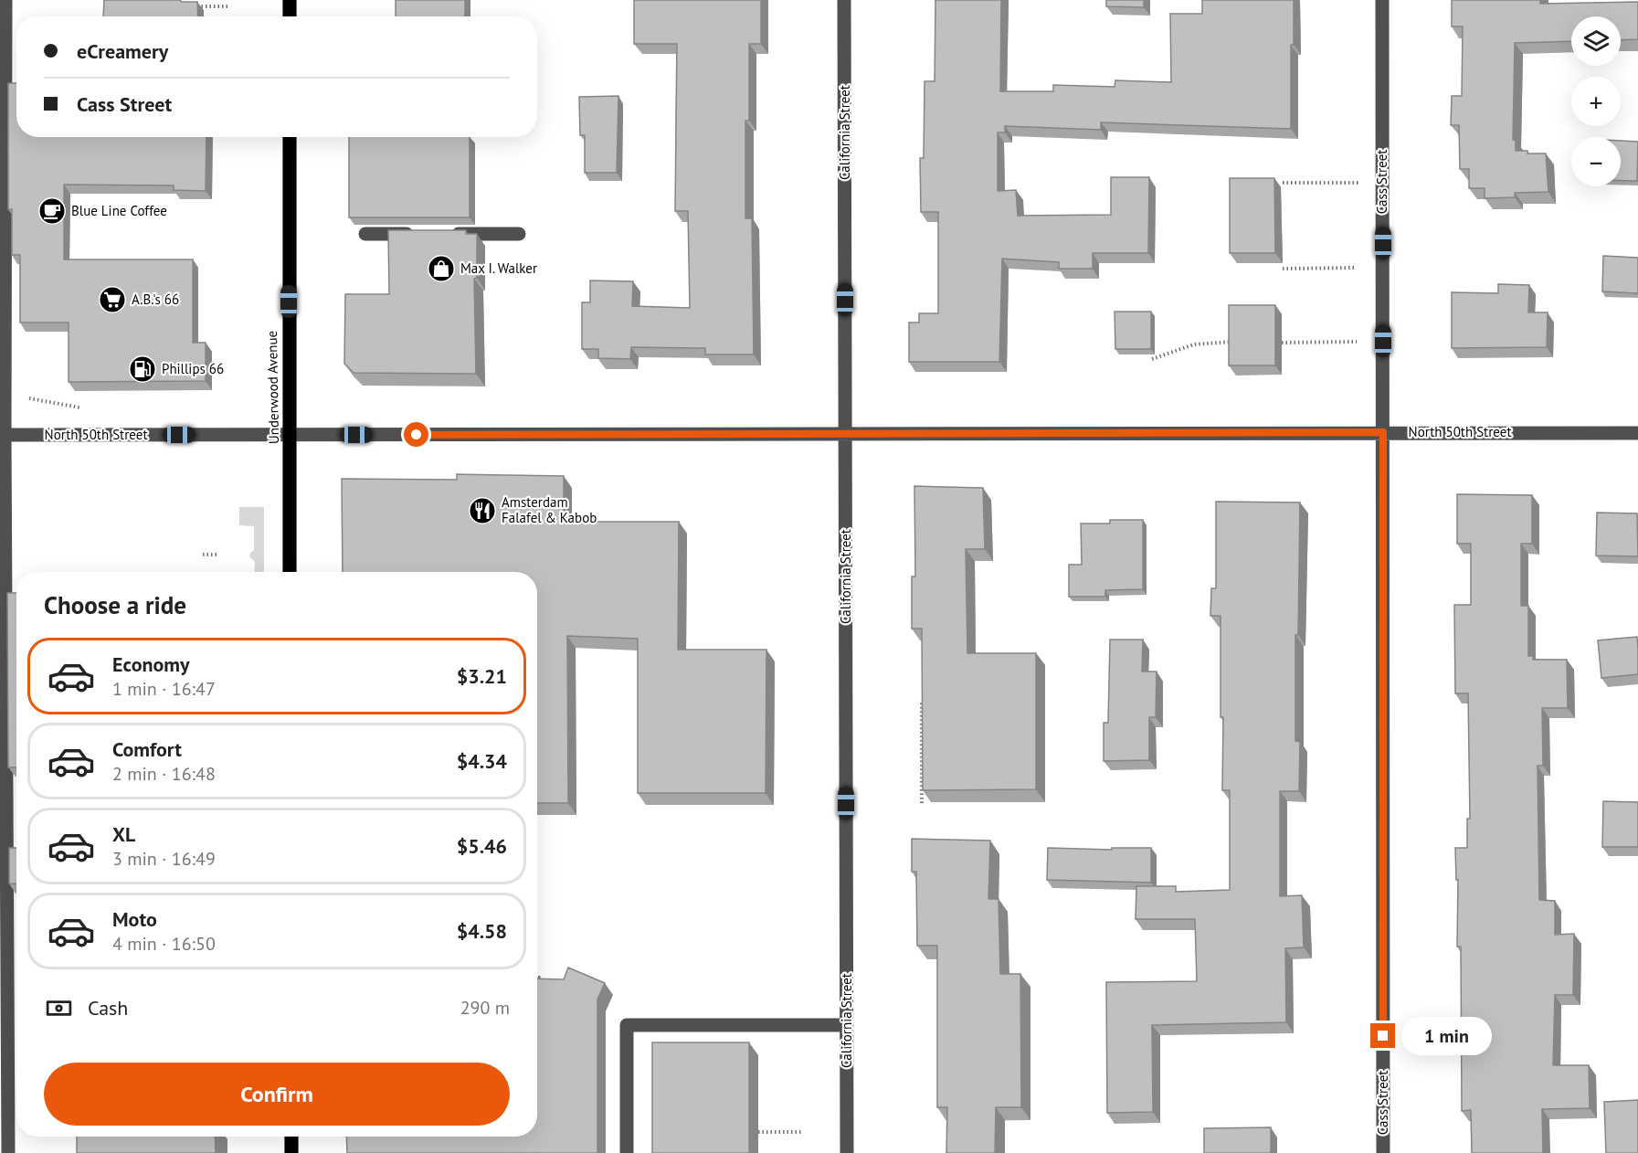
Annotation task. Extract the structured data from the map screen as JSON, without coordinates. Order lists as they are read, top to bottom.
{
  "streets": {
    "main road": ["Underwood Avenue"],
    "street": ["California Street", "Cass Street", "North 50th Street"]
  },
  "crossings": [
    ["California Street", "North 50th Street"],
    ["Cass Street", "North 50th Street"],
    ["Underwood Avenue", "North 50th Street"]
  ],
  "places": {
    "cafe": ["Blue Line Coffee"],
    "shop": ["Max I. Walker"],
    "supermarket": ["A.B.'s 66"],
    "fuel station": ["Phillips 66"],
    "restaurant": ["Amsterdam Falafel & Kabob"]
  },
  "page": {
    "map_buttons": ["+", "−"],
    "banner": ["eCreamery", "Cass Street"],
    "heading": "Choose a ride",
    "list": [
      {
        "name": "Economy",
        "note": "1 min · 16:47",
        "value": "$3.21"
      },
      {
        "name": "Comfort",
        "note": "2 min · 16:48",
        "value": "$4.34"
      },
      {
        "name": "XL",
        "note": "3 min · 16:49",
        "value": "$5.46"
      },
      {
        "name": "Moto",
        "note": "4 min · 16:50",
        "value": "$4.58"
      }
    ],
    "pay": ["Cash", "290 m"],
    "bubble": "1 min",
    "buttons": "Confirm"
  }
}
